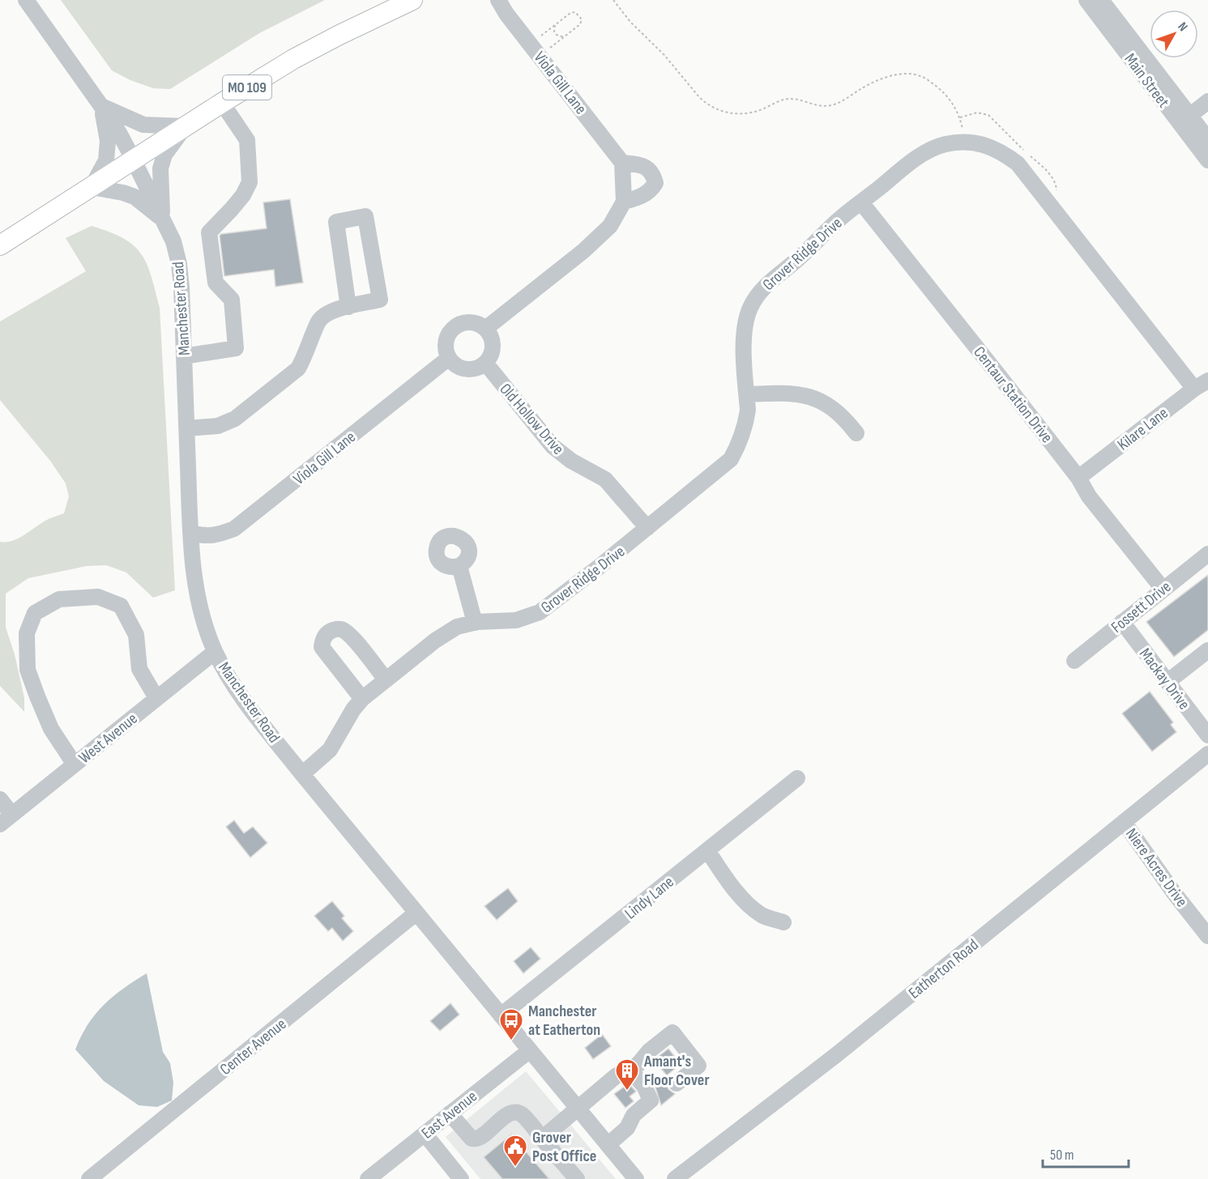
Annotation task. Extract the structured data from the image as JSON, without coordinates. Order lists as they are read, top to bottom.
{
  "streets": {
    "main road": ["MO 109"],
    "street": [
      "Main Street",
      "Viola Gill Lane",
      "Grover Ridge Drive",
      "Manchester Road",
      "Centaur Station Drive",
      "Old Hollow Drive",
      "Kilare Lane",
      "Fossett Drive",
      "Mackay Drive",
      "West Avenue",
      "Niere Acres Drive",
      "Lindy Lane",
      "Eatherton Road",
      "Center Avenue",
      "East Avenue"
    ]
  },
  "crossings": [
    ["Viola Gill Lane", "Manchester Road"],
    ["Viola Gill Lane", "Old Hollow Drive"],
    ["MO 109", "Manchester Road"],
    ["Grover Ridge Drive", "Manchester Road"],
    ["Grover Ridge Drive", "Centaur Station Drive"],
    ["Grover Ridge Drive", "Old Hollow Drive"],
    ["Grover Ridge Drive", "Kilare Lane"],
    ["Manchester Road", "West Avenue"],
    ["Manchester Road", "Lindy Lane"],
    ["Manchester Road", "Center Avenue"],
    ["Manchester Road", "East Avenue"],
    ["Centaur Station Drive", "Kilare Lane"],
    ["Centaur Station Drive", "Fossett Drive"],
    ["Fossett Drive", "Mackay Drive"],
    ["Niere Acres Drive", "Eatherton Road"]
  ],
  "places": {
    "bus stop": ["Manchester at Eatherton"],
    "building": ["Amant's Floor Cover"],
    "public building": ["Grover Post Office"]
  },
  "scale_bar": "50 m",
  "north": "top right"
}
